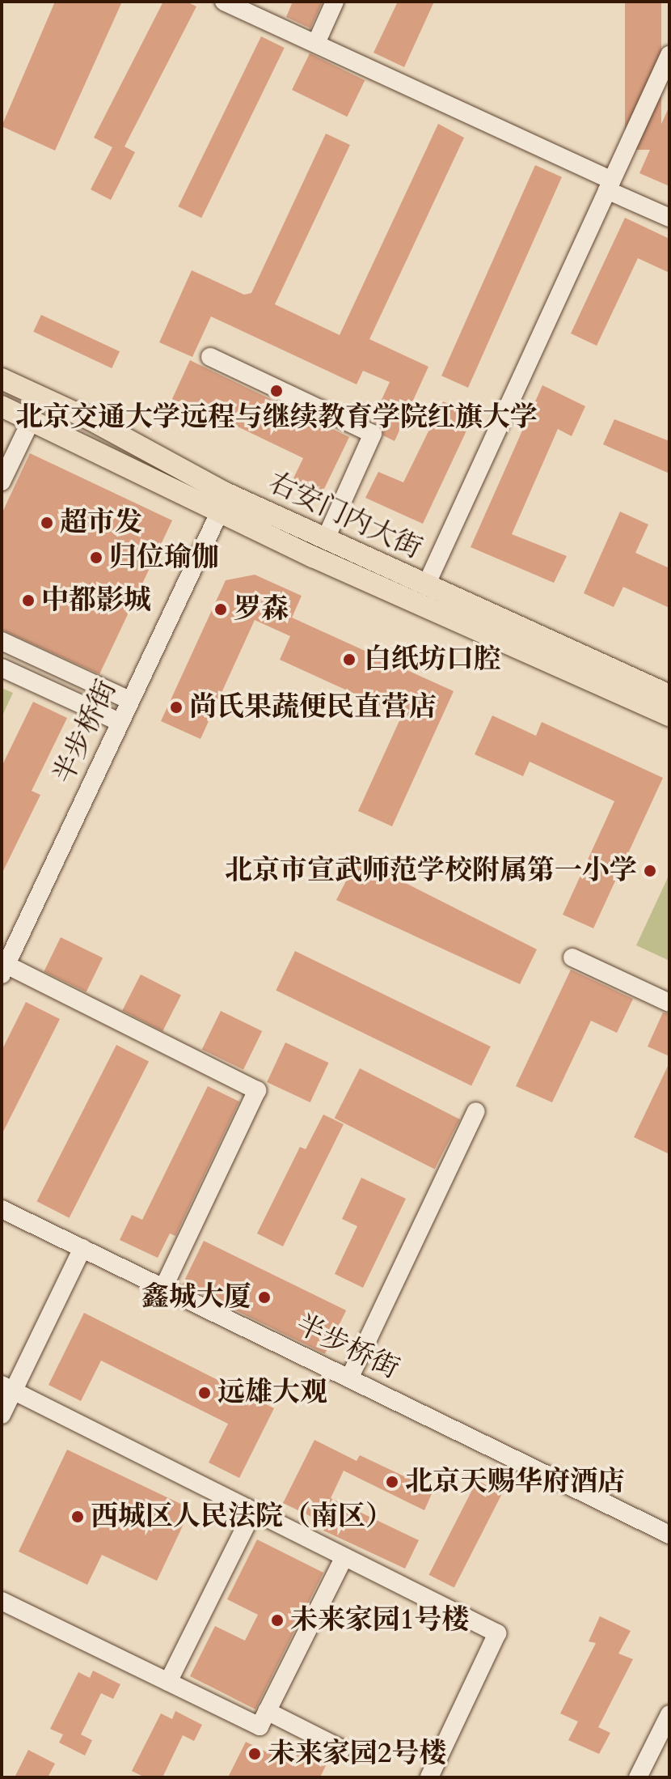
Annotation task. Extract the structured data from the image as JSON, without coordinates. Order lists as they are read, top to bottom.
{
  "streets": {
    "main road": ["右安门内大街"],
    "street": ["半步桥街"]
  },
  "crossings": [
    ["右安门内大街", "半步桥街"]
  ],
  "places": [
    "北京交通大学远程与继续教育学院红旗大学",
    "超市发",
    "归位瑜伽",
    "中都影城",
    "罗森",
    "白纸坊口腔",
    "尚氏果蔬便民直营店",
    "北京市宣武师范学校附属第一小学",
    "鑫城大厦",
    "远雄大观",
    "北京天赐华府酒店",
    "西城区人民法院（南区）",
    "未来家园1号楼",
    "未来家园2号楼"
  ]
}
